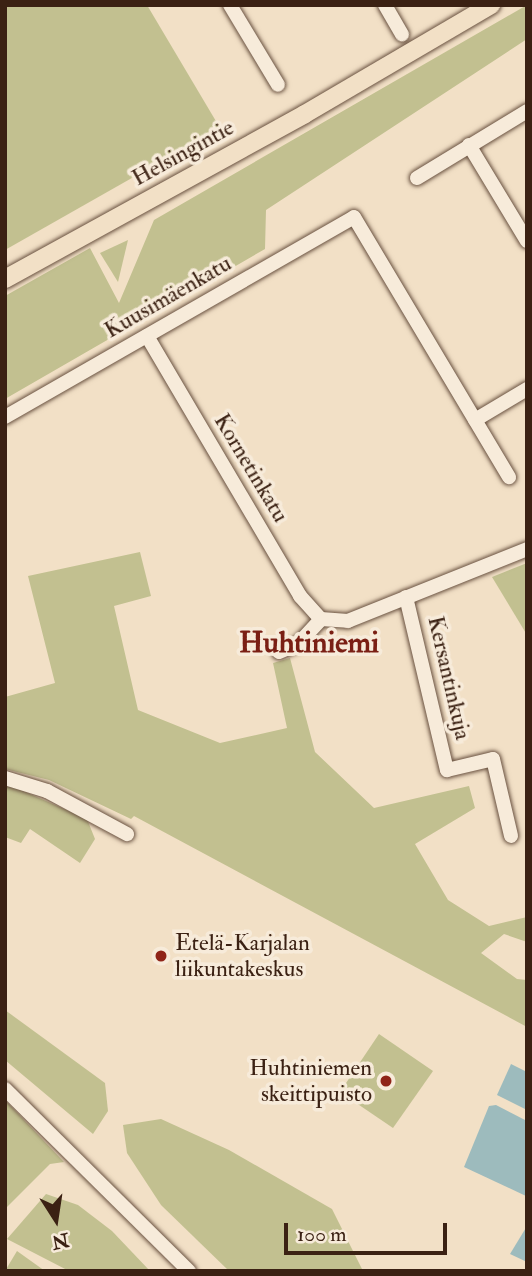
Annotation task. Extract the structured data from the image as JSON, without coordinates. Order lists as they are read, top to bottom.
{
  "streets": {
    "main road": ["Helsingintie"],
    "street": ["Kuusimäenkatu", "Kornetinkatu", "Kersantinkuja"]
  },
  "crossings": [
    ["Kuusimäenkatu", "Kornetinkatu"]
  ],
  "districts": ["Huhtiniemi"],
  "places": ["Etelä-Karjalan liikuntakeskus", "Huhtiniemen skeittipuisto"],
  "scale_bar": "100 m",
  "north": "bottom"
}
